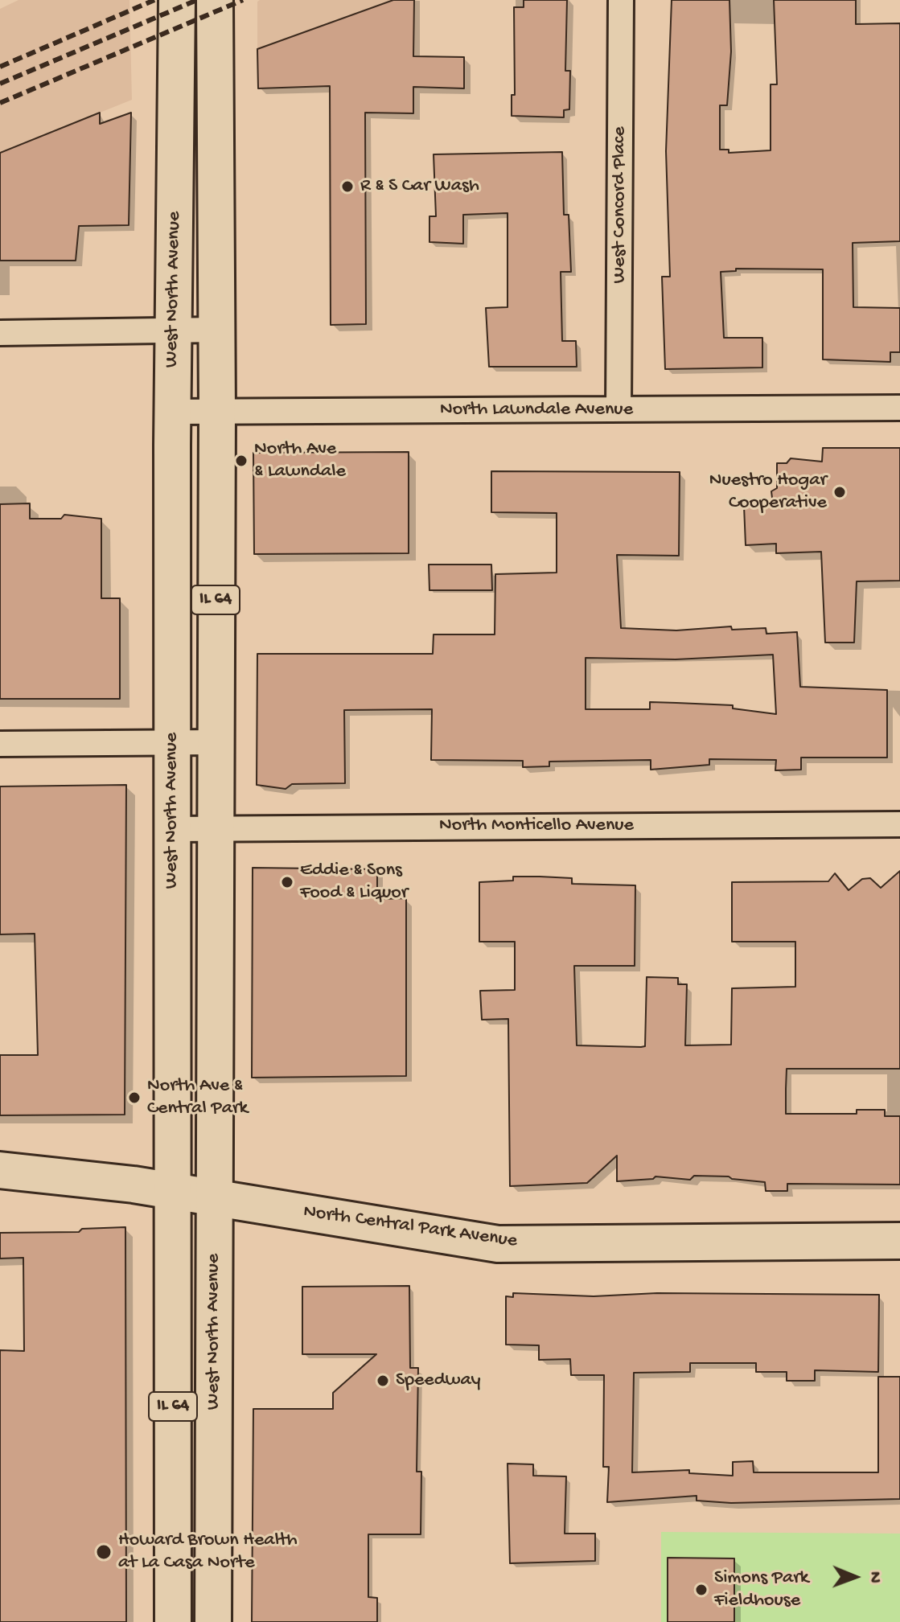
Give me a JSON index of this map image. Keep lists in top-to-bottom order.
{
  "streets": {
    "main road": ["West North Avenue", "IL 64", "North Central Park Avenue"],
    "street": ["West Concord Place", "North Lawndale Avenue", "North Monticello Avenue"]
  },
  "crossings": [
    ["West Concord Place", "North Lawndale Avenue"],
    ["West North Avenue", "North Lawndale Avenue"],
    ["West North Avenue", "North Monticello Avenue"],
    ["West North Avenue", "North Central Park Avenue"]
  ],
  "places": [
    "R & S Car Wash",
    "North Ave & Lawndale",
    "Nuestro Hogar Cooperative",
    "Eddie & Sons Food & Liquor",
    "North Ave & Central Park",
    "Speedway",
    "Howard Brown Health at La Casa Norte",
    "Simons Park Fieldhouse"
  ],
  "north": "right"
}
